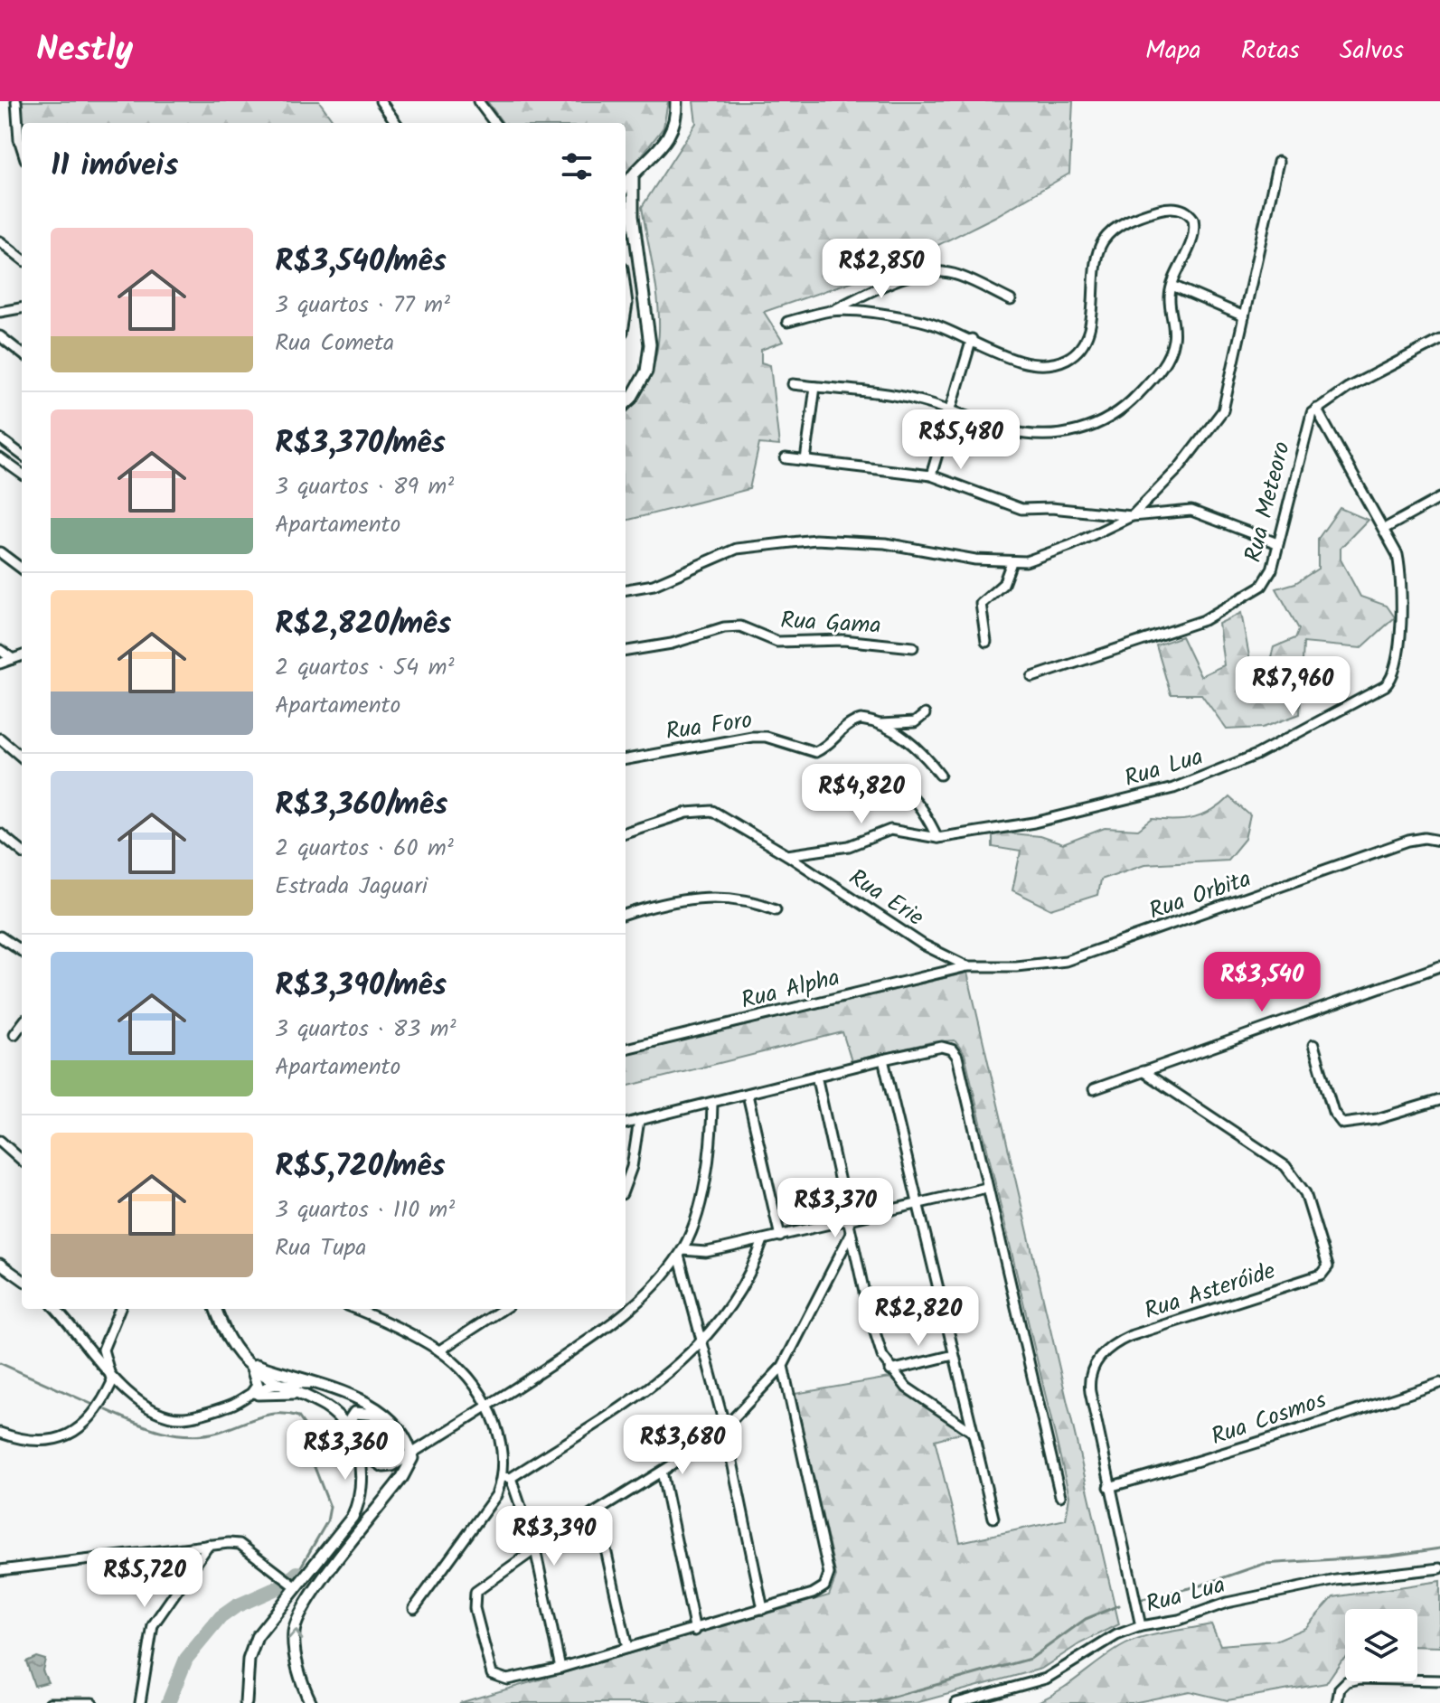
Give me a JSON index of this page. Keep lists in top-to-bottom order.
{
  "streets": {
    "street": [
      "Rua Meteoro",
      "Rua Gama",
      "Rua Foro",
      "Rua Lua",
      "Rua Orbita",
      "Rua Erie",
      "Rua Alpha",
      "Rua Asteróide",
      "Rua Cosmos"
    ]
  },
  "crossings": [
    ["Rua Meteoro", "Rua Lua"],
    ["Rua Lua", "Rua Asteróide"],
    ["Rua Orbita", "Rua Erie"],
    ["Rua Orbita", "Rua Alpha"],
    ["Rua Erie", "Rua Alpha"],
    ["Rua Asteróide", "Rua Cosmos"]
  ],
  "page": {
    "header": "Nestly",
    "nav": ["Mapa", "Rotas", "Salvos"],
    "heading": "11 imóveis",
    "list": [
      {
        "name": "R$3,540/mês",
        "note": "3 quartos · 77 m² · Rua Cometa"
      },
      {
        "name": "R$3,370/mês",
        "note": "3 quartos · 89 m² · Apartamento"
      },
      {
        "name": "R$2,820/mês",
        "note": "2 quartos · 54 m² · Apartamento"
      },
      {
        "name": "R$3,360/mês",
        "note": "2 quartos · 60 m² · Estrada Jaguari"
      },
      {
        "name": "R$3,390/mês",
        "note": "3 quartos · 83 m² · Apartamento"
      },
      {
        "name": "R$5,720/mês",
        "note": "3 quartos · 110 m² · Rua Tupa"
      }
    ],
    "price": [
      "R$2,850",
      "R$5,480",
      "R$7,960",
      "R$4,820",
      "R$3,540",
      "R$3,370",
      "R$2,820",
      "R$3,680",
      "R$3,360",
      "R$3,390",
      "R$5,720"
    ]
  }
}
